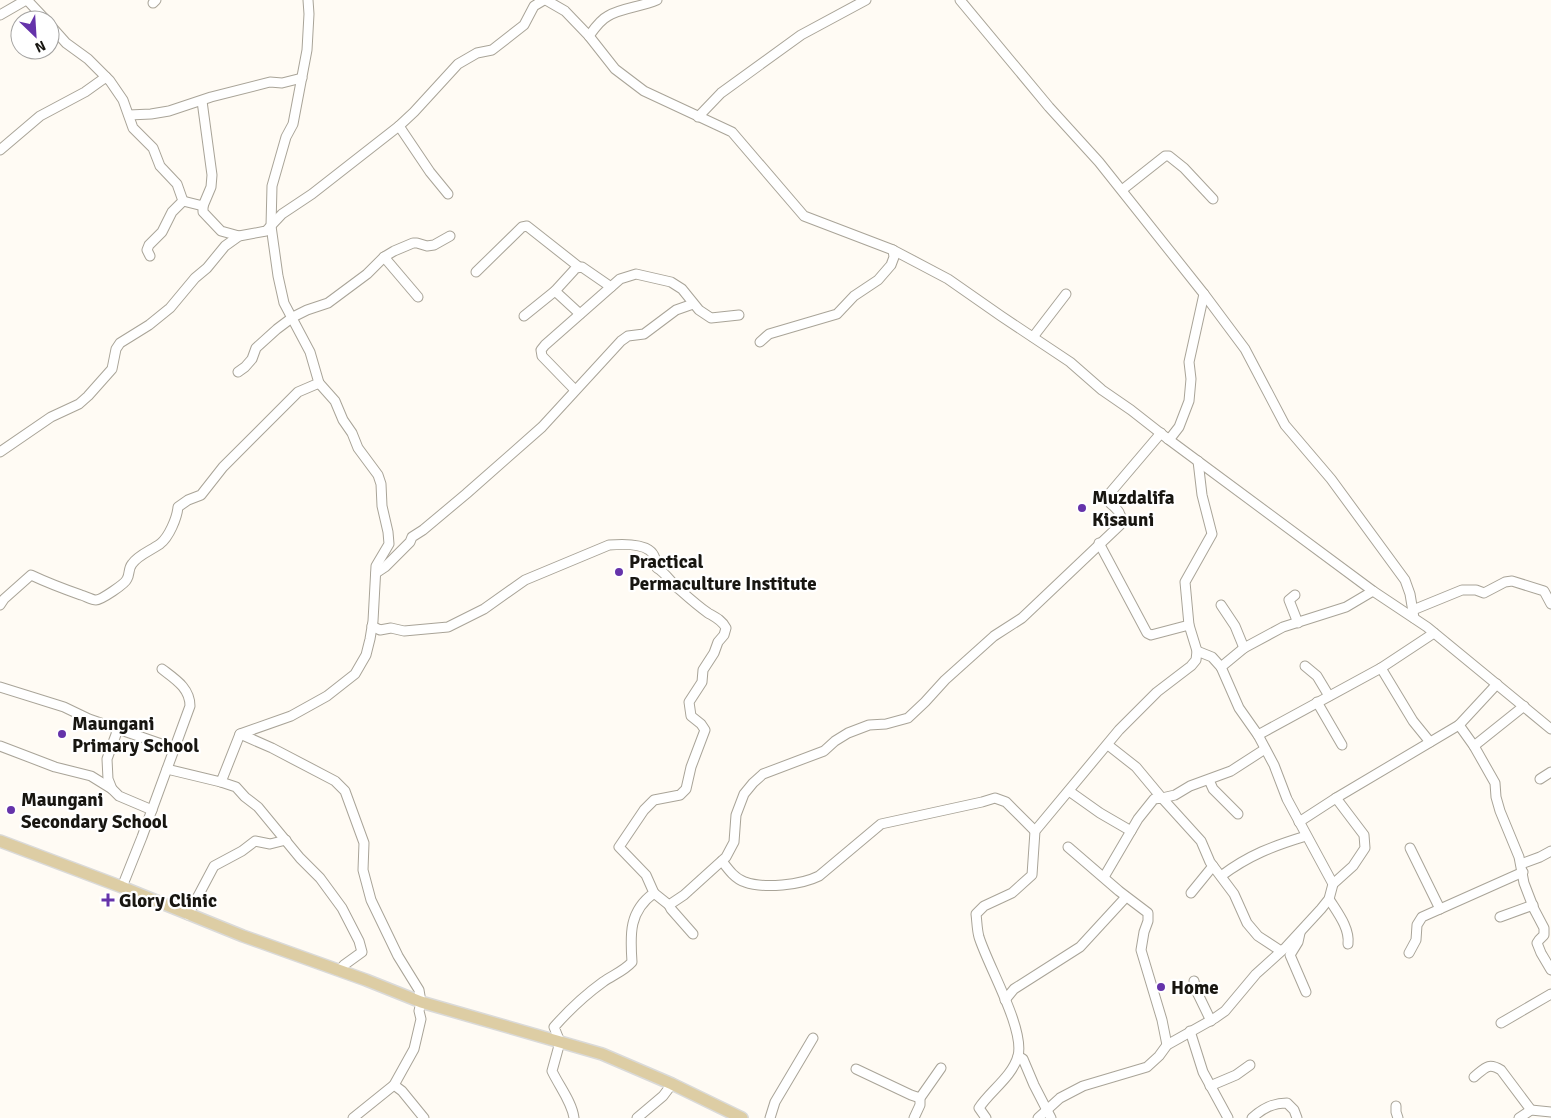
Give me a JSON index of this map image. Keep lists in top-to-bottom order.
{
  "places": {
    "other": [
      "Muzdalifa Kisauni",
      "Practical Permaculture Institute",
      "Maungani Primary School",
      "Maungani Secondary School",
      "Home"
    ],
    "health": ["Glory Clinic"]
  },
  "north": "bottom right"
}
